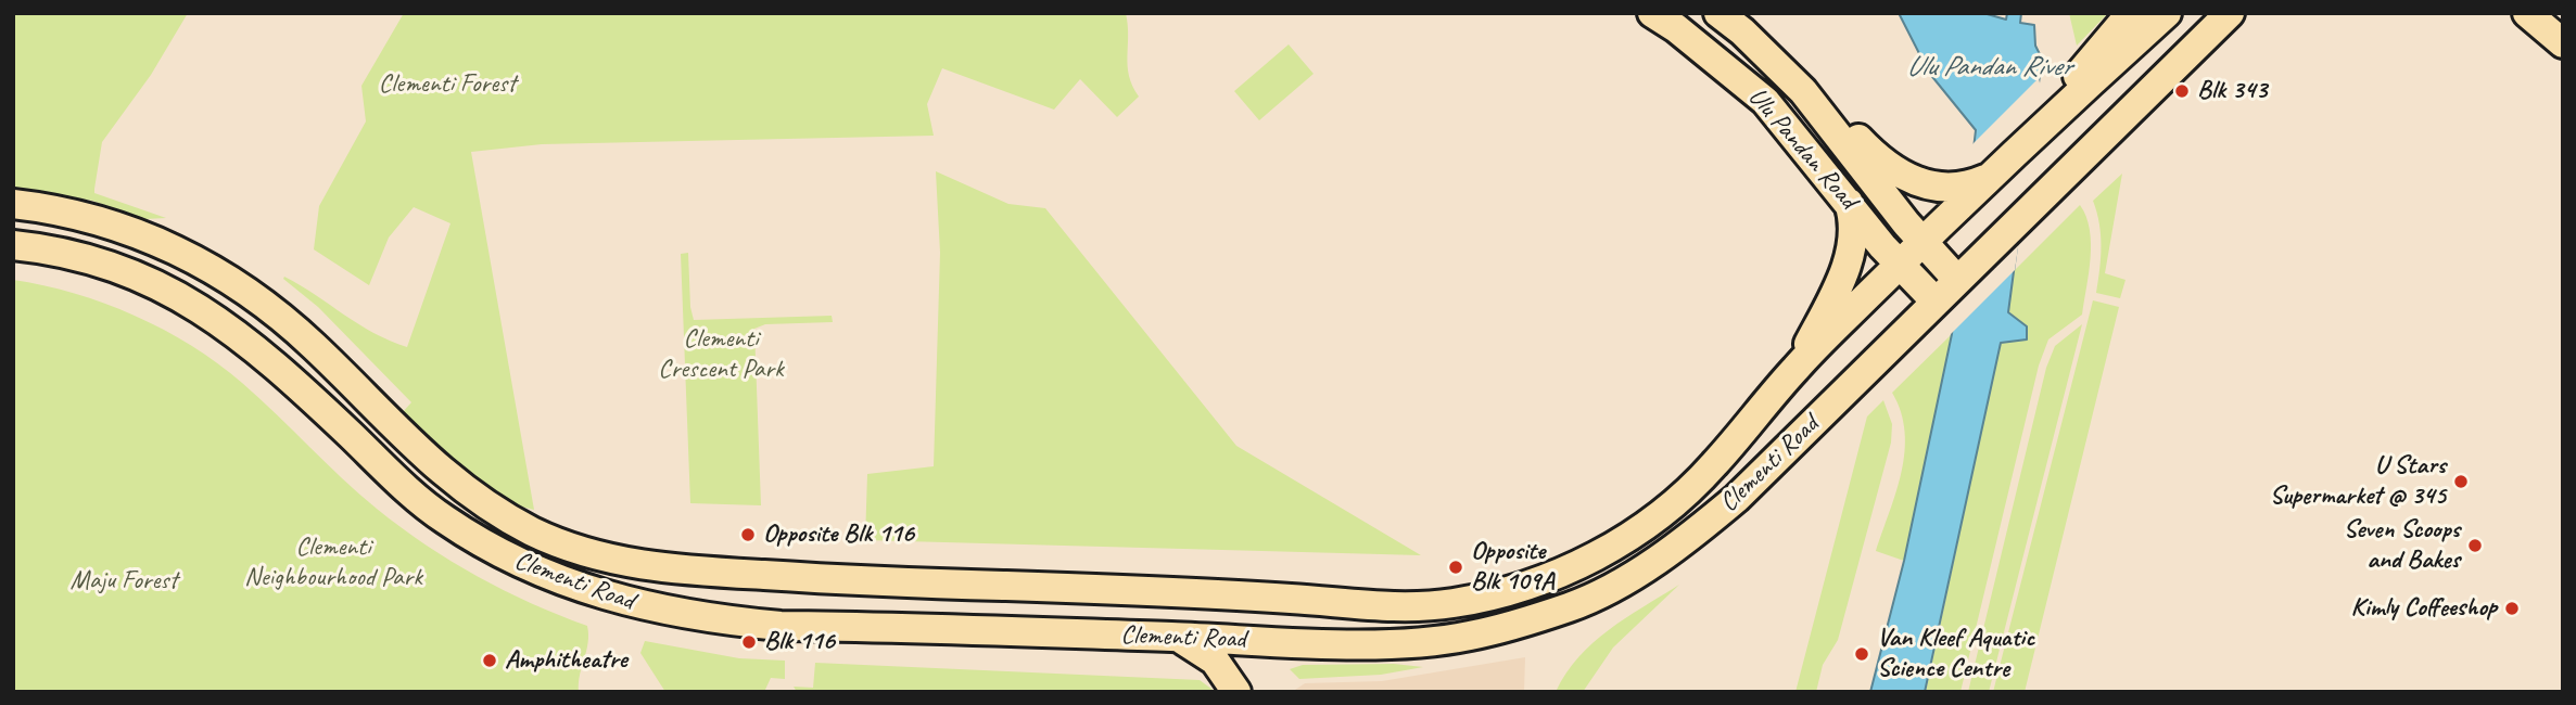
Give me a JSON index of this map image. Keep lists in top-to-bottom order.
{
  "streets": {
    "main road": ["Ulu Pandan Road", "Clementi Road"]
  },
  "crossings": [
    ["Ulu Pandan Road", "Clementi Road"]
  ],
  "water": ["Ulu Pandan River"],
  "parks": [
    "Clementi Forest",
    "Clementi Crescent Park",
    "Clementi Neighbourhood Park",
    "Maju Forest"
  ],
  "places": [
    "Blk 343",
    "U Stars Supermarket @ 345",
    "Opposite Blk 116",
    "Seven Scoops and Bakes",
    "Opposite Blk 109A",
    "Kimly Coffeeshop",
    "Blk 116",
    "Van Kleef Aquatic Science Centre",
    "Amphitheatre"
  ]
}
